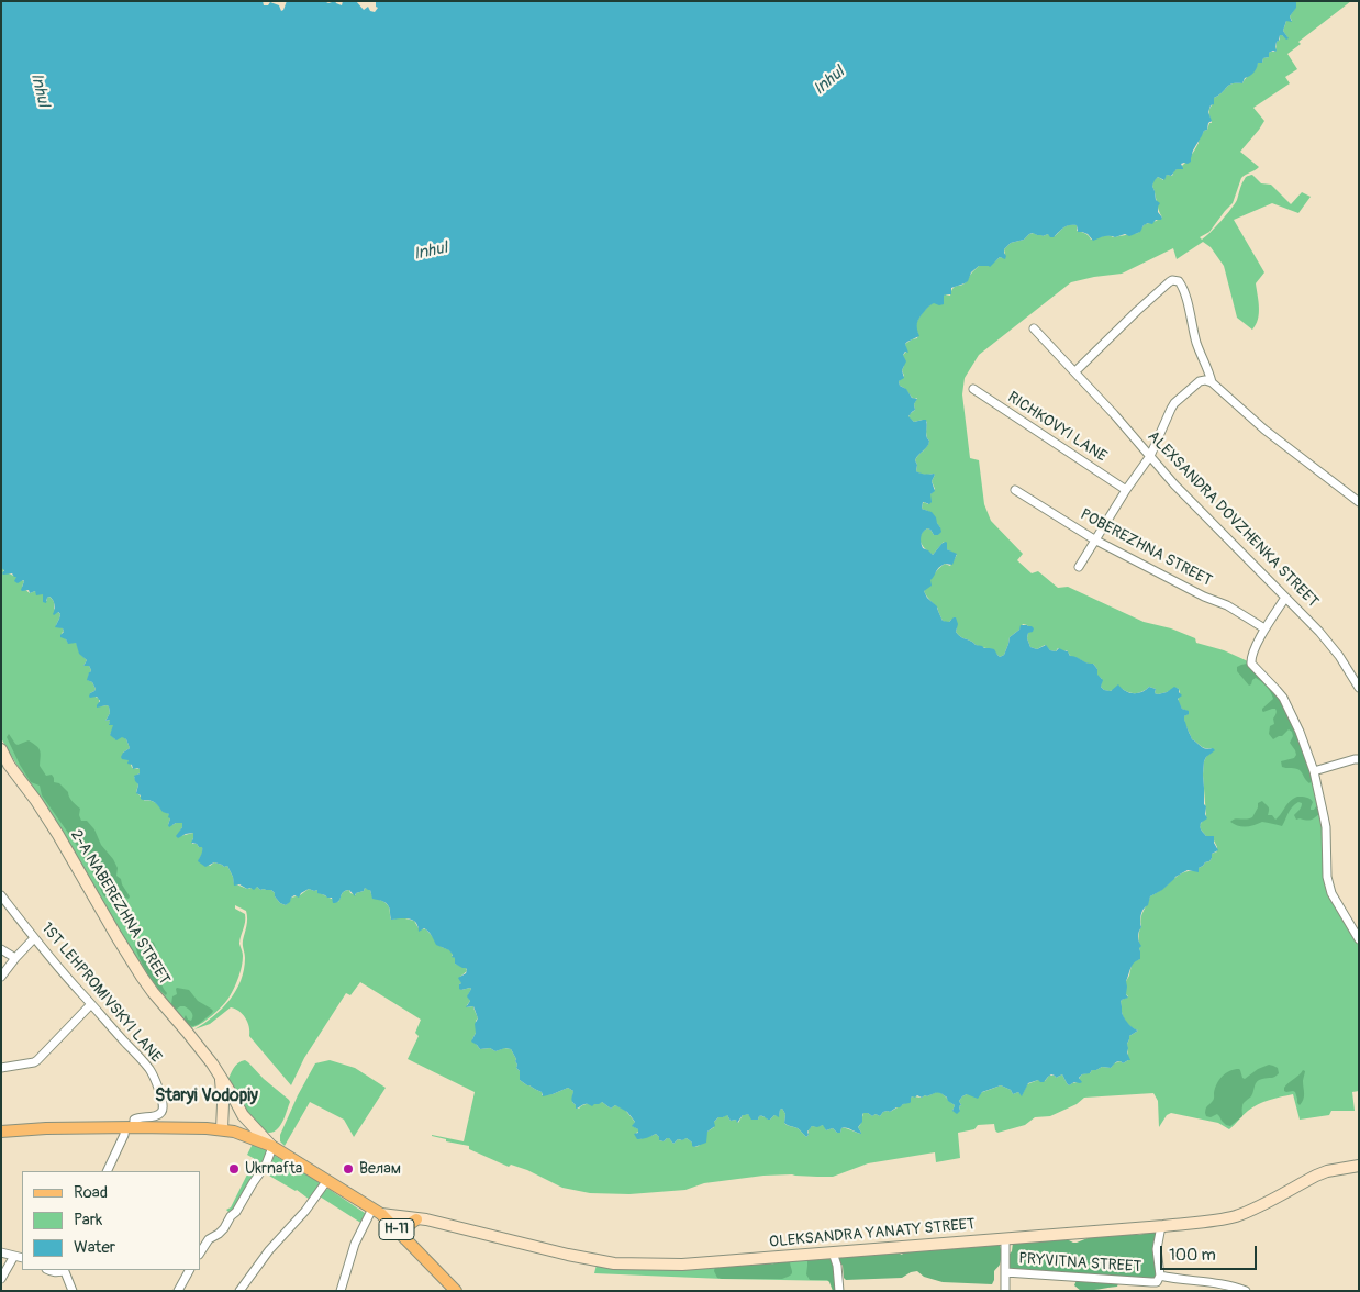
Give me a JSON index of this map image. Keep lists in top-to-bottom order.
{
  "streets": {
    "main road": ["Н-11"],
    "street": [
      "RICHKOVYI LANE",
      "ALEXSANDRA DOVZHENKA STREET",
      "POBEREZHNA STREET",
      "2-A NABEREZHNA STREET",
      "1ST LEHPROMIVSKYI LANE",
      "OLEKSANDRA YANATY STREET",
      "PRYVITNA STREET"
    ]
  },
  "crossings": [
    ["2-A NABEREZHNA STREET", "Н-11"],
    ["1ST LEHPROMIVSKYI LANE", "Н-11"],
    ["Н-11", "OLEKSANDRA YANATY STREET"]
  ],
  "districts": ["Staryi Vodopiy"],
  "water": ["Inhul"],
  "places": ["Ukrnafta", "Велам"],
  "legend": ["Road", "Park", "Water"],
  "scale_bar": "100 m"
}
